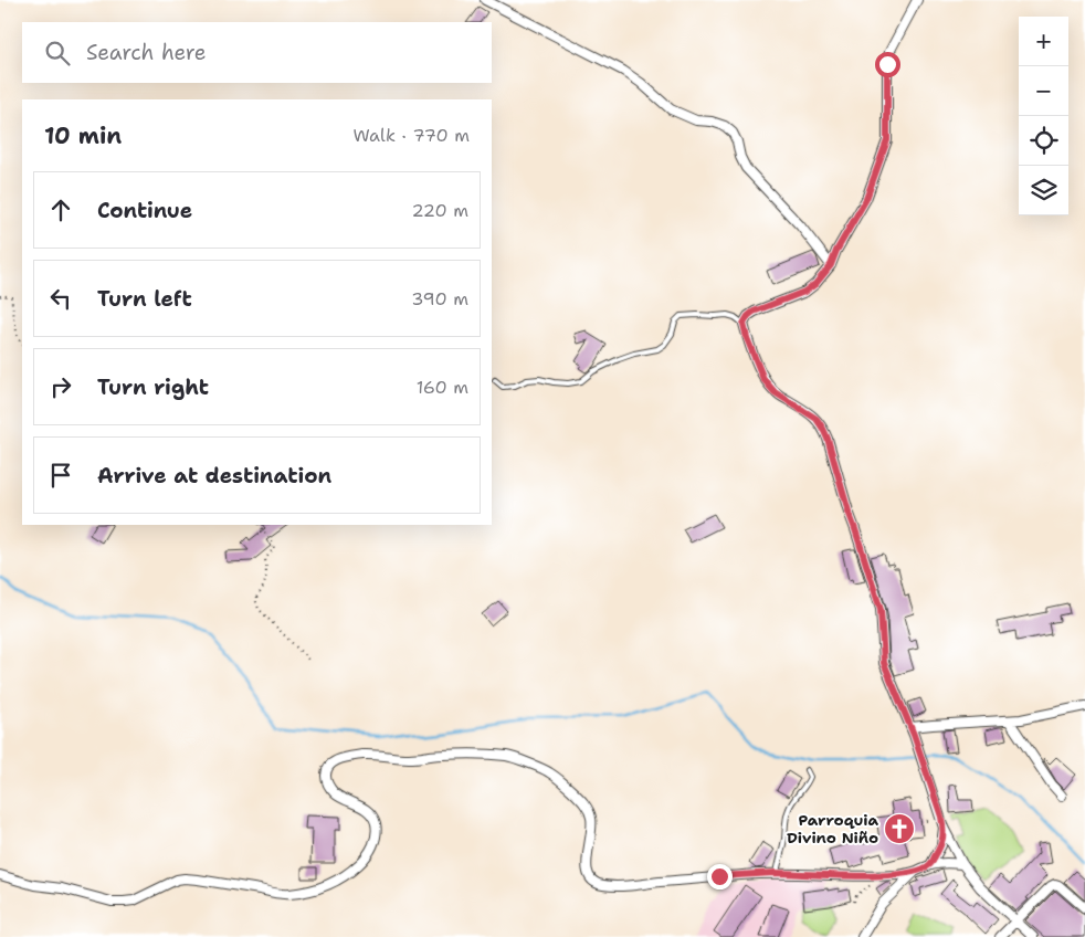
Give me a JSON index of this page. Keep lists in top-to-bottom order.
{
  "places": {
    "church": ["Parroquia Divino Niño"]
  },
  "page": {
    "map_buttons": ["+", "−"],
    "search": "Search here",
    "heading": ["10 min", "Walk · 770 m"],
    "list": [
      ["Continue", "220 m"],
      ["Turn left", "390 m"],
      ["Turn right", "160 m"],
      "Arrive at destination"
    ]
  }
}
